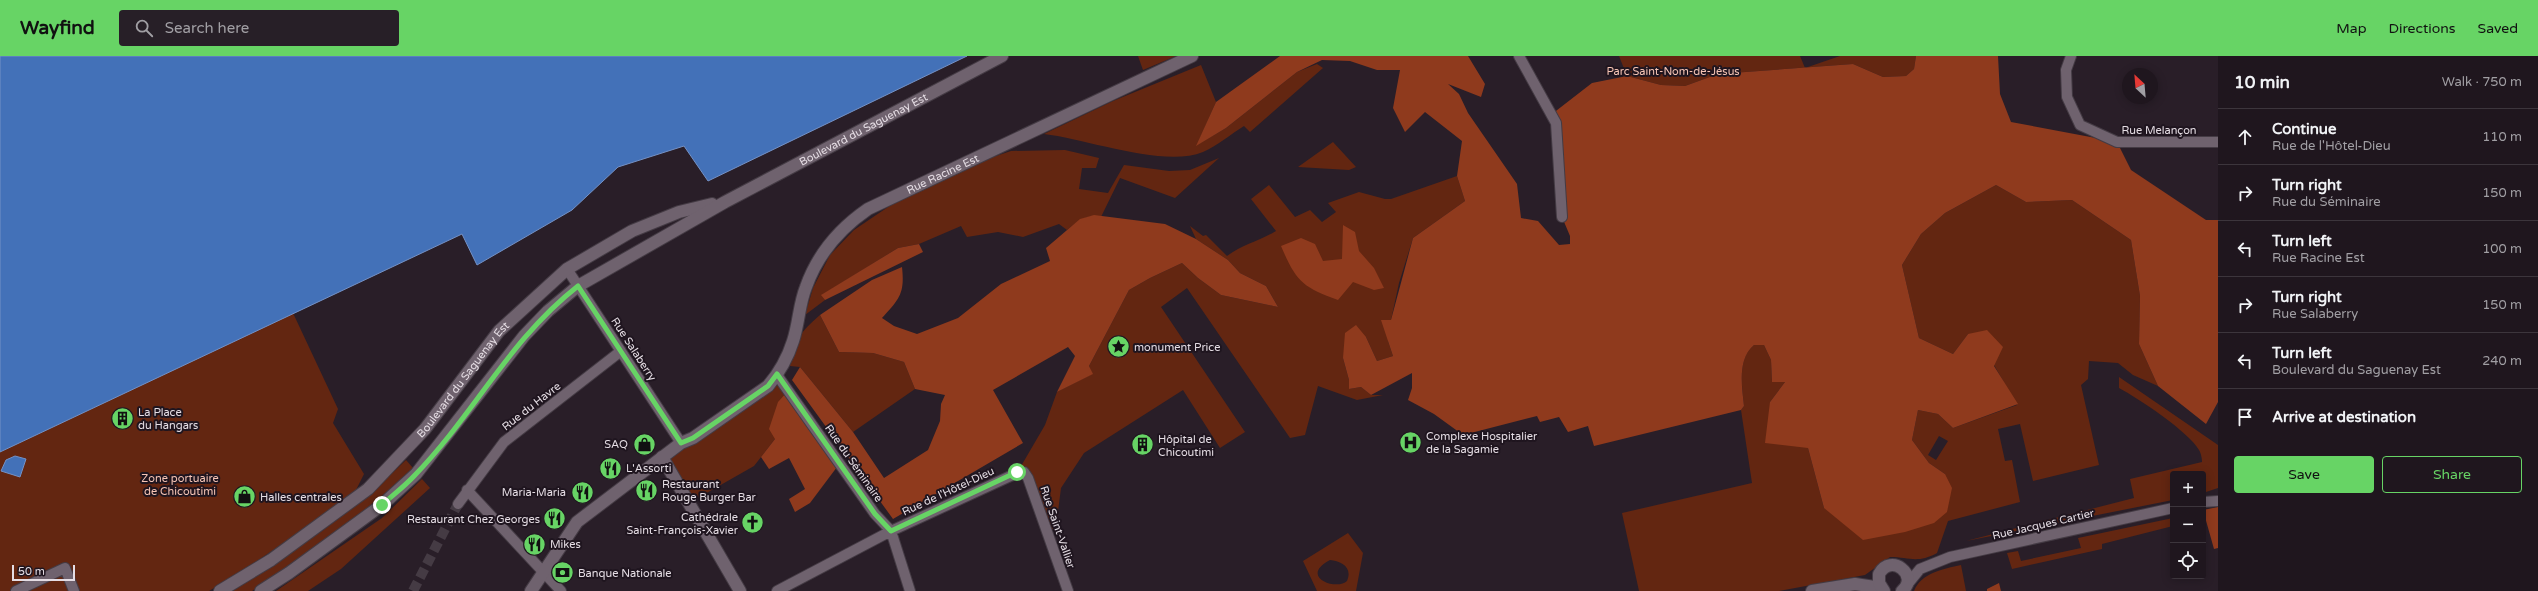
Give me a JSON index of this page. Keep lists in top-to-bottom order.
{
  "streets": {
    "main road": ["Boulevard du Saguenay Est", "Rue Racine Est"],
    "street": [
      "Rue Melançon",
      "Rue Salaberry",
      "Rue du Havre",
      "Rue du Séminaire",
      "Rue de l'Hôtel-Dieu",
      "Rue Jacques Cartier",
      "Rue Saint-Vallier"
    ]
  },
  "crossings": [
    ["Boulevard du Saguenay Est", "Rue Salaberry"],
    ["Rue Racine Est", "Rue Salaberry"],
    ["Rue Racine Est", "Rue du Séminaire"],
    ["Rue Salaberry", "Rue du Havre"],
    ["Rue du Séminaire", "Rue de l'Hôtel-Dieu"],
    ["Rue de l'Hôtel-Dieu", "Rue Saint-Vallier"]
  ],
  "parks": ["Parc Saint-Nom-de-Jésus", "Zone portuaire de Chicoutimi"],
  "places": {
    "place": ["monument Price"],
    "building": ["La Place du Hangars", "Hôpital de Chicoutimi"],
    "hospital": ["Complexe Hospitalier de la Sagamie"],
    "shop": ["SAQ", "Halles centrales"],
    "restaurant": [
      "L'Assorti",
      "Restaurant Rouge Burger Bar",
      "Maria-Maria",
      "Restaurant Chez Georges",
      "Mikes"
    ],
    "church": ["Cathédrale Saint-François-Xavier"],
    "bank": ["Banque Nationale"]
  },
  "scale_bar": "50 m",
  "north": "top left",
  "page": {
    "header": "Wayfind",
    "search": "Search here",
    "nav": ["Map", "Directions", "Saved"],
    "heading": ["10 min", "Walk · 750 m"],
    "list": [
      ["Continue", "Rue de l'Hôtel-Dieu", "110 m"],
      ["Turn right", "Rue du Séminaire", "150 m"],
      ["Turn left", "Rue Racine Est", "100 m"],
      ["Turn right", "Rue Salaberry", "150 m"],
      ["Turn left", "Boulevard du Saguenay Est", "240 m"],
      "Arrive at destination"
    ],
    "buttons": ["Save", "Share"],
    "map_buttons": ["+", "−"],
    "scale": "50 m"
  }
}
